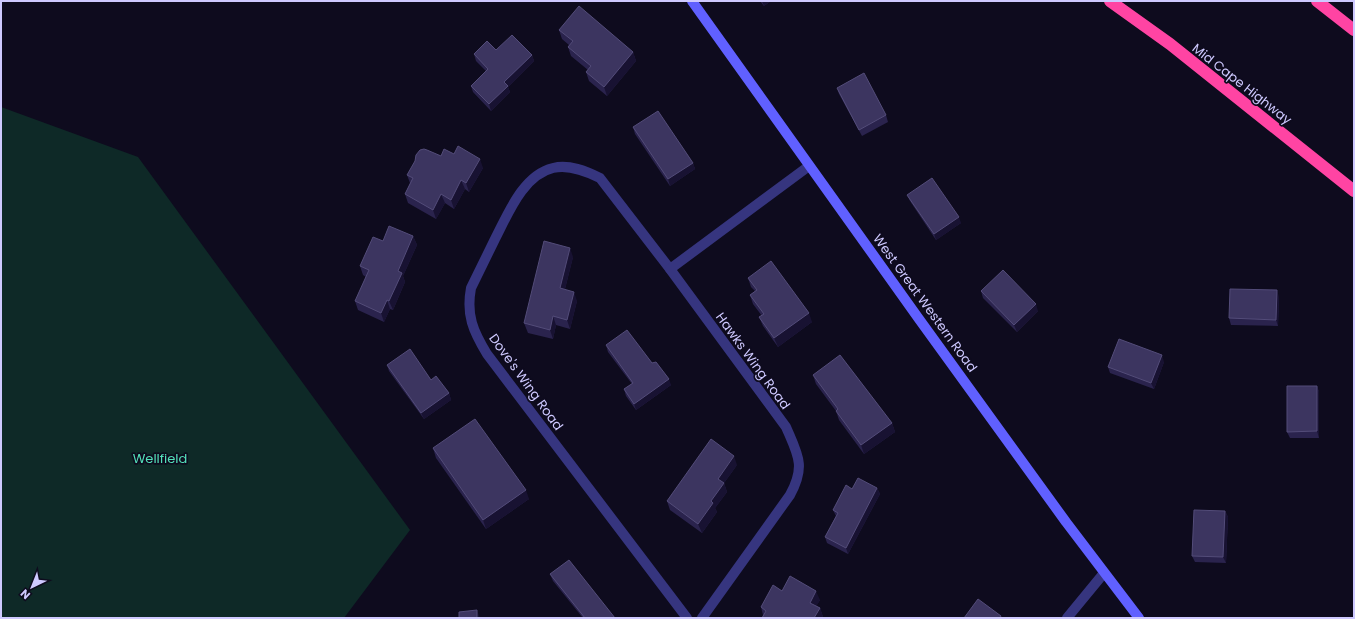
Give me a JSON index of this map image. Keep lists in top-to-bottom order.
{
  "streets": {
    "highway": ["Mid Cape Highway"],
    "street": ["West Great Western Road", "Hawks Wing Road", "Dove's Wing Road"]
  },
  "crossings": [
    ["Hawks Wing Road", "Dove's Wing Road"]
  ],
  "parks": ["Wellfield"],
  "north": "bottom left"
}
